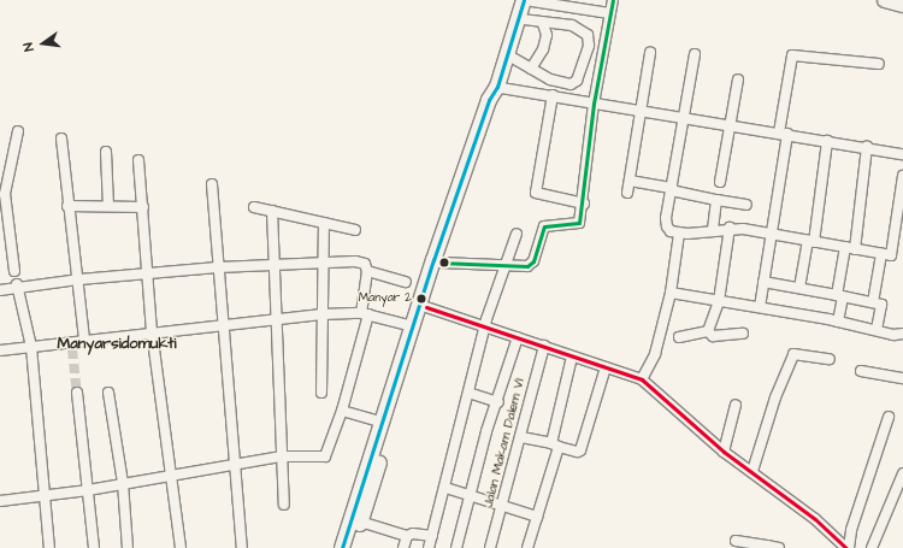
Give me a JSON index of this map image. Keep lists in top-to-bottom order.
{
  "streets": {
    "street": ["Jalan Makam Dalem VI"]
  },
  "districts": ["Manyarsidomukti"],
  "places": ["Manyar 2"],
  "north": "left"
}
